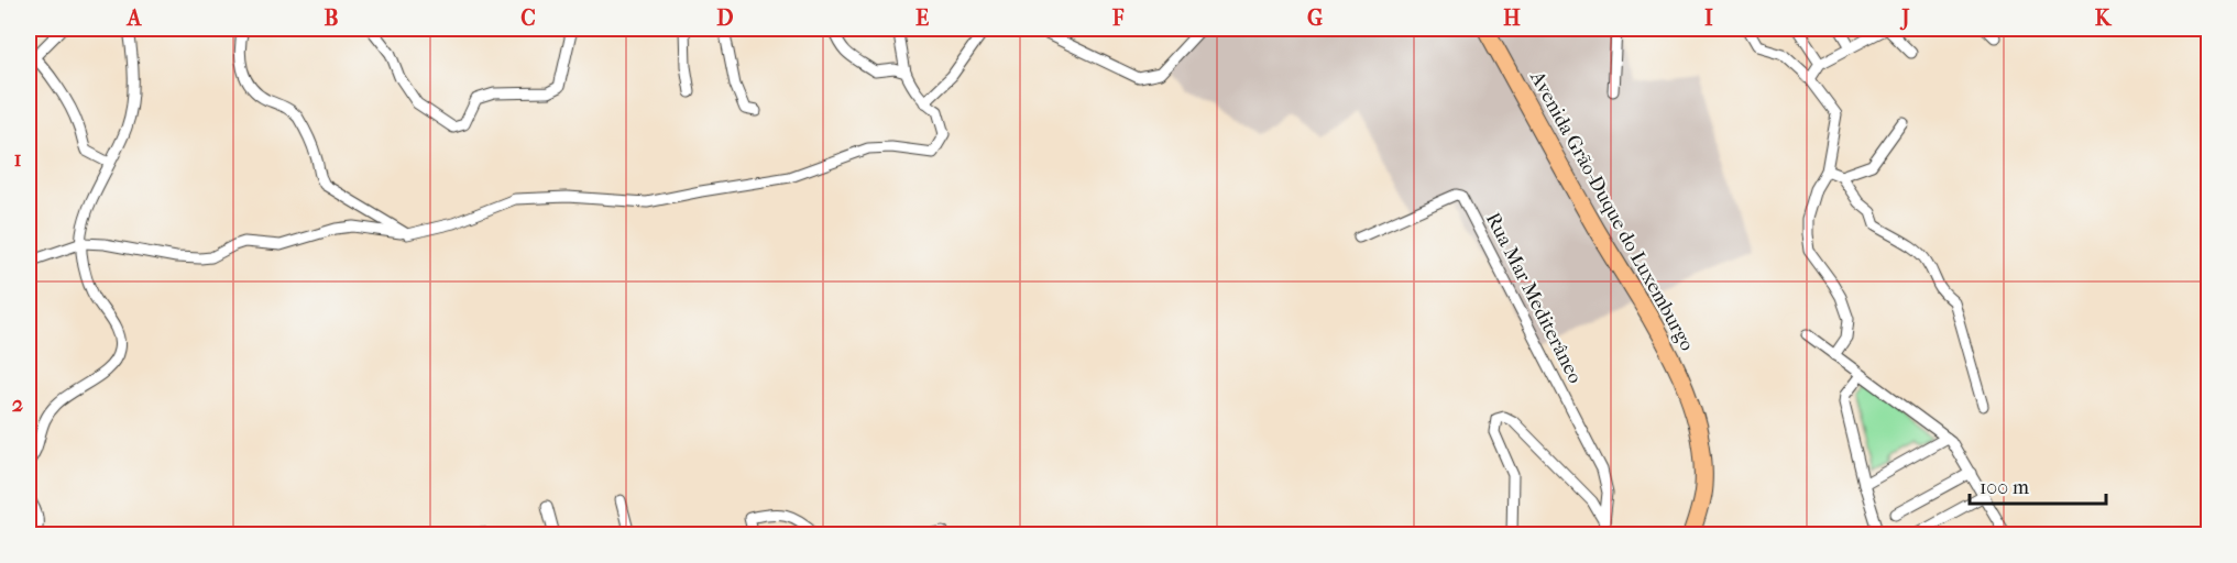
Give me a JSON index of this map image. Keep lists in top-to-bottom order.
{
  "streets": {
    "main road": ["Avenida Grão-Duque do Luxemburgo"],
    "street": ["Rua Mar Mediterâneo"]
  },
  "scale_bar": "100 m",
  "grid": {
    "columns": [
      "A",
      "B",
      "C",
      "D",
      "E",
      "F",
      "G",
      "H",
      "I",
      "J",
      "K"
    ],
    "rows": ["1", "2"]
  }
}
